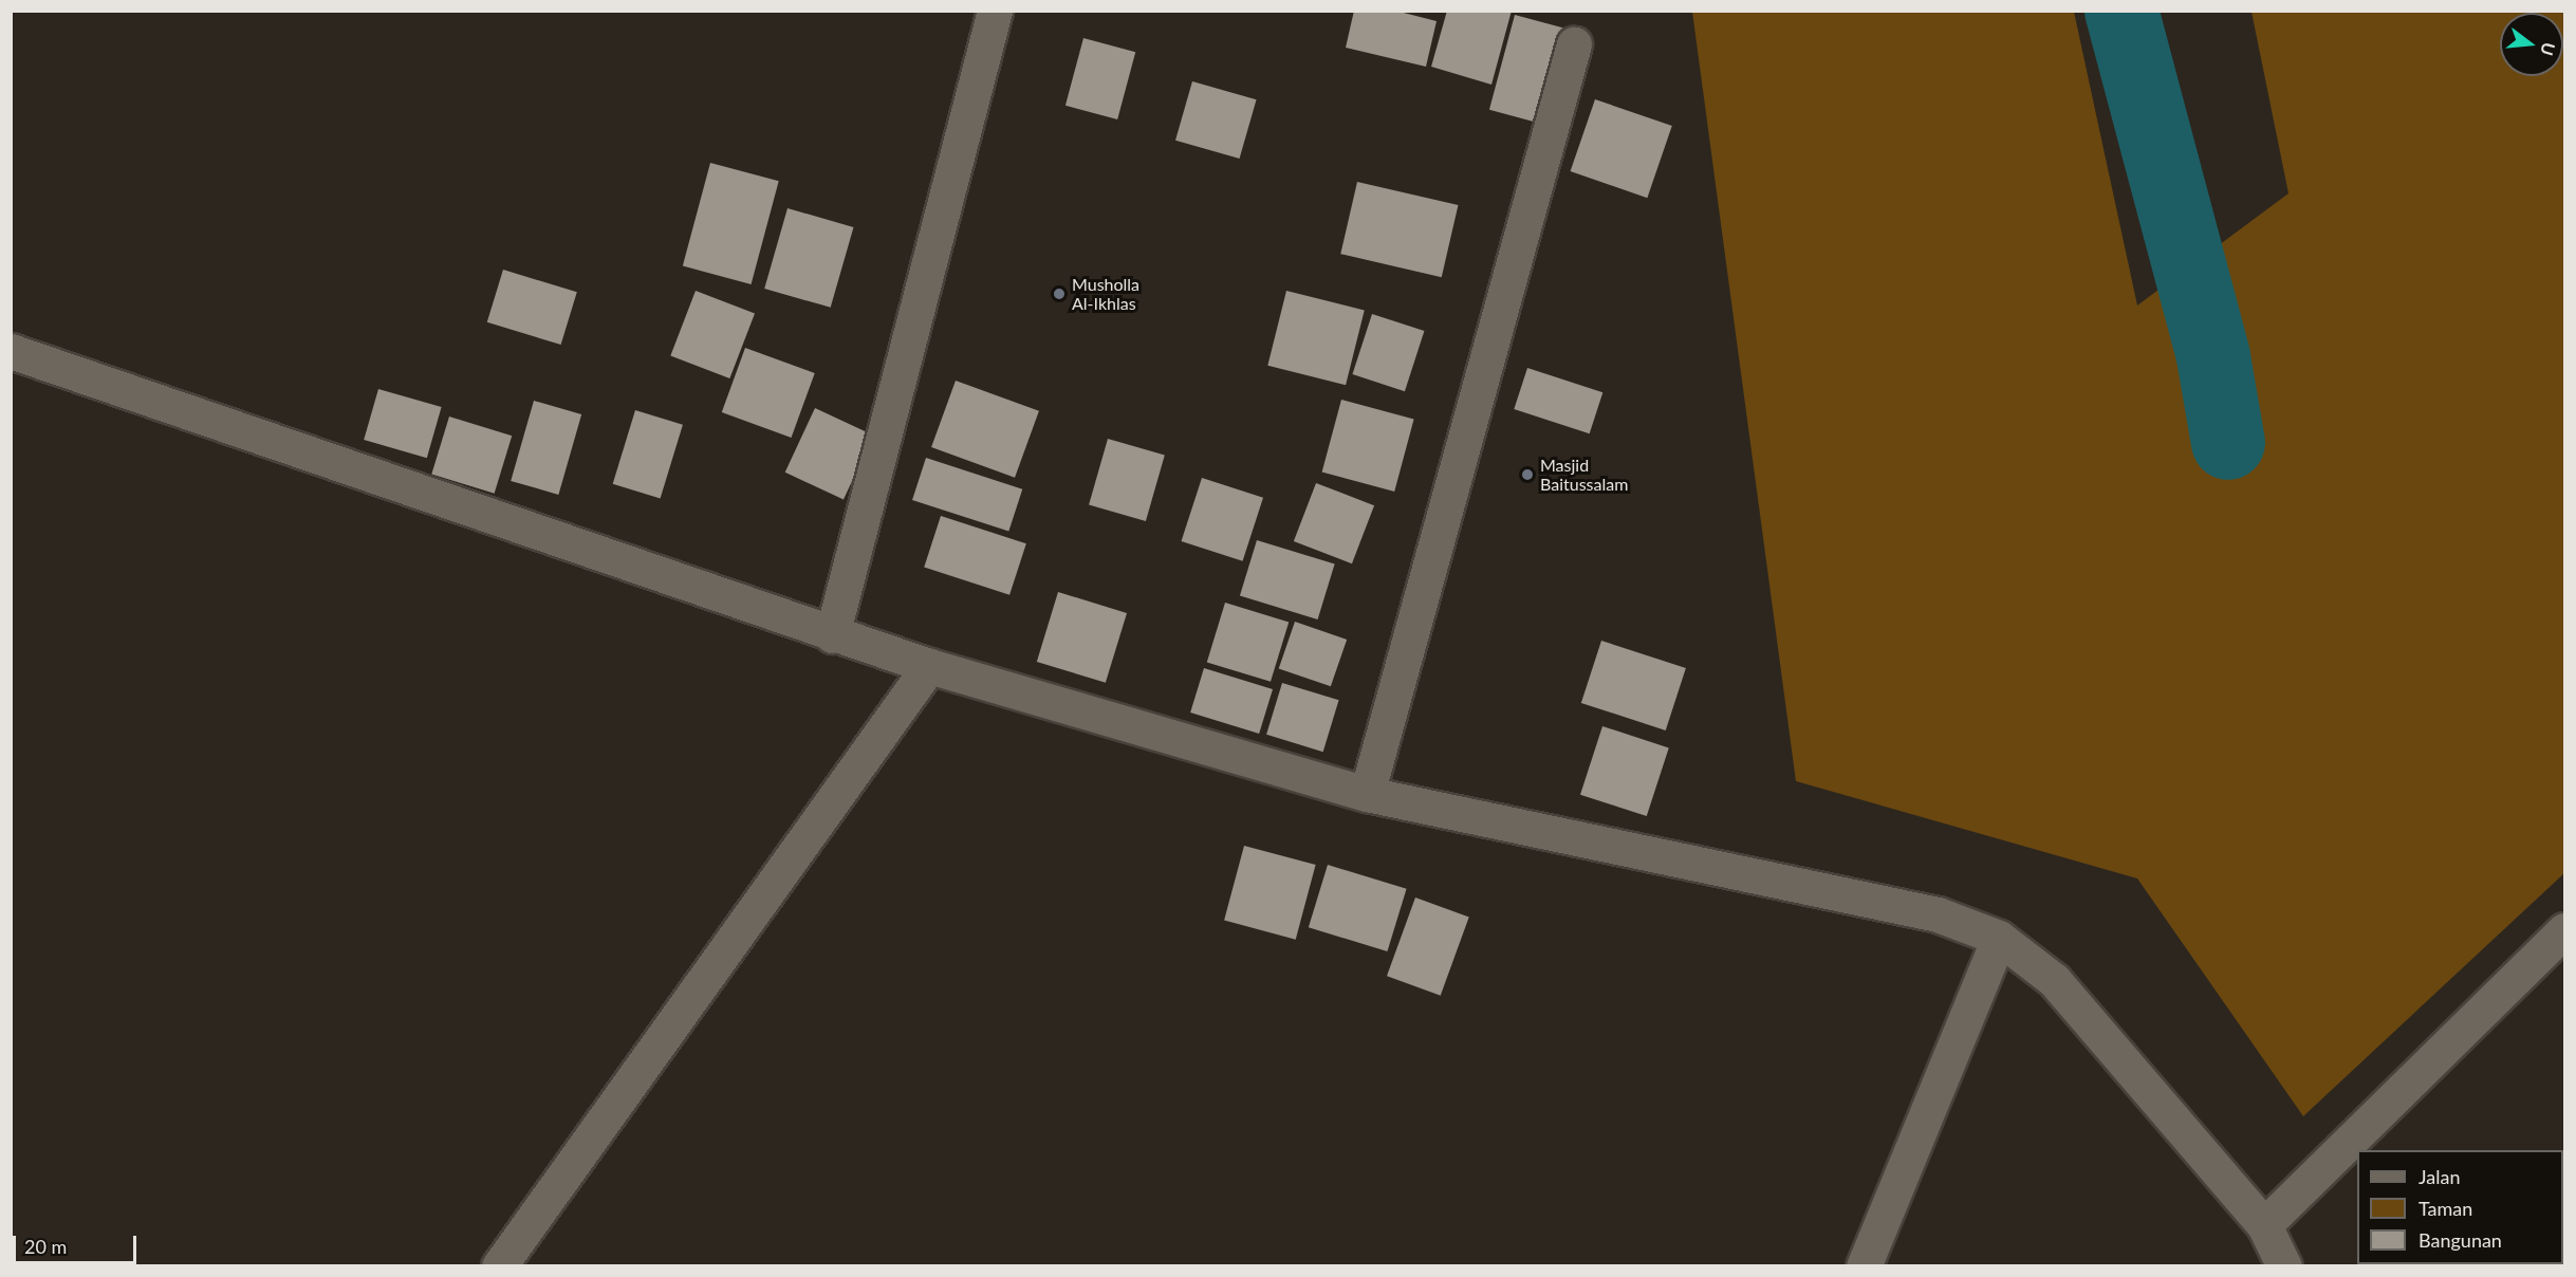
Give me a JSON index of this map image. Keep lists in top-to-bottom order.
{
  "places": ["Musholla Al-Ikhlas", "Masjid Baitussalam"],
  "legend": ["Jalan", "Taman", "Bangunan"],
  "scale_bar": "20 m",
  "north": "right"
}
